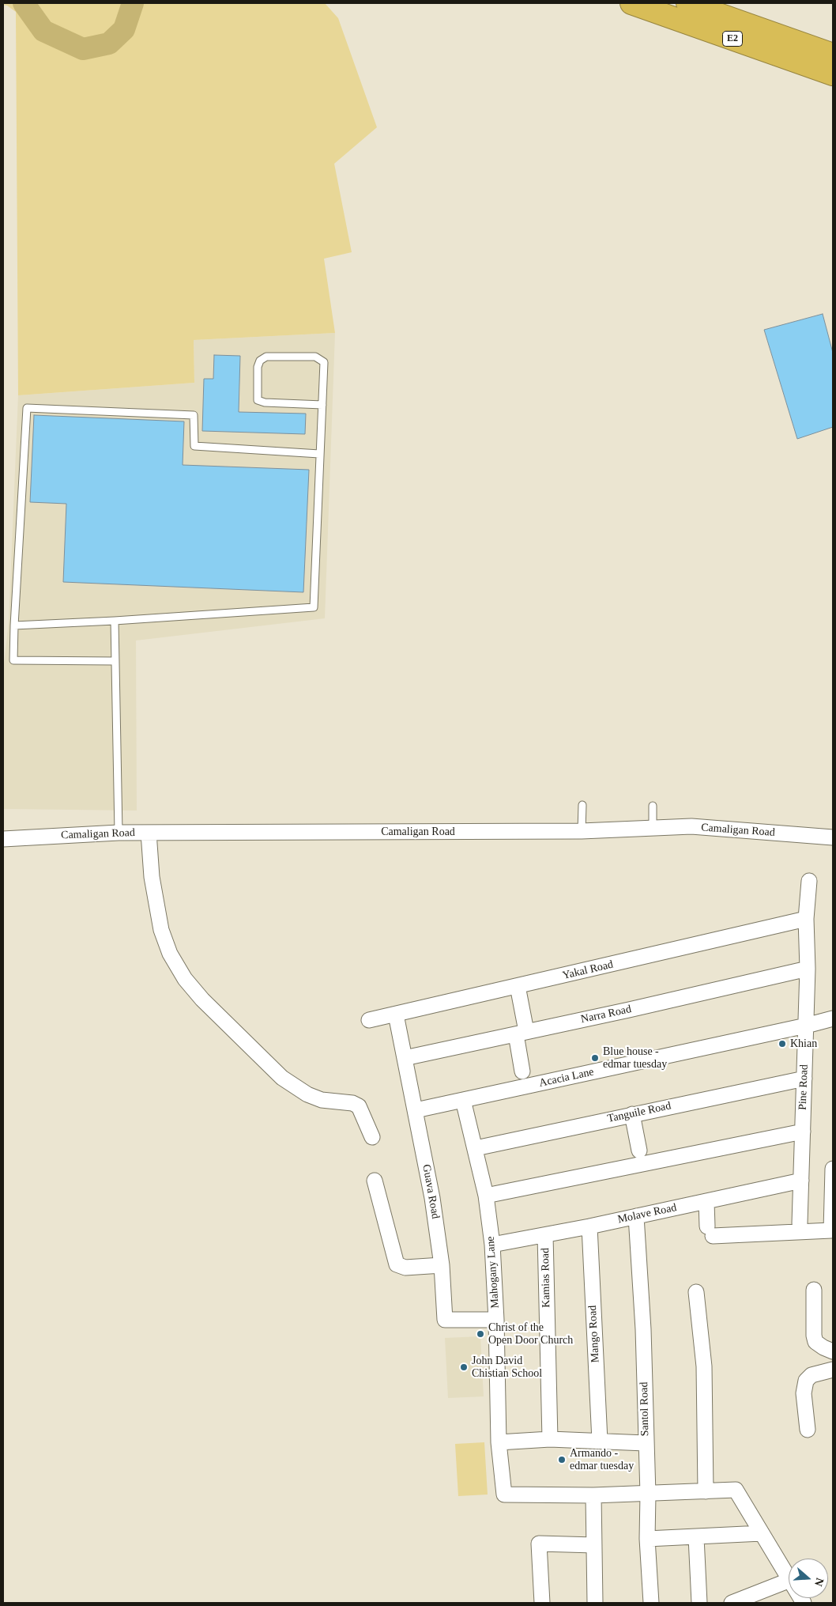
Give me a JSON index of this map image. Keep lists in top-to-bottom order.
{
  "streets": {
    "highway": ["E2"],
    "street": [
      "Camaligan Road",
      "Yakal Road",
      "Narra Road",
      "Acacia Lane",
      "Pine Road",
      "Tanguile Road",
      "Guava Road",
      "Molave Road",
      "Mahogany Lane",
      "Kamias Road",
      "Mango Road",
      "Santol Road"
    ]
  },
  "crossings": [
    ["Yakal Road", "Pine Road"],
    ["Yakal Road", "Guava Road"],
    ["Narra Road", "Pine Road"],
    ["Narra Road", "Guava Road"],
    ["Acacia Lane", "Pine Road"],
    ["Acacia Lane", "Guava Road"],
    ["Acacia Lane", "Mahogany Lane"],
    ["Pine Road", "Tanguile Road"],
    ["Pine Road", "Molave Road"],
    ["Tanguile Road", "Mahogany Lane"],
    ["Guava Road", "Mahogany Lane"],
    ["Molave Road", "Mahogany Lane"],
    ["Molave Road", "Kamias Road"],
    ["Molave Road", "Mango Road"],
    ["Molave Road", "Santol Road"]
  ],
  "places": [
    "Khian",
    "Blue house - edmar tuesday",
    "Christ of the Open Door Church",
    "John David Chistian School",
    "Armando - edmar tuesday"
  ],
  "north": "right"
}
